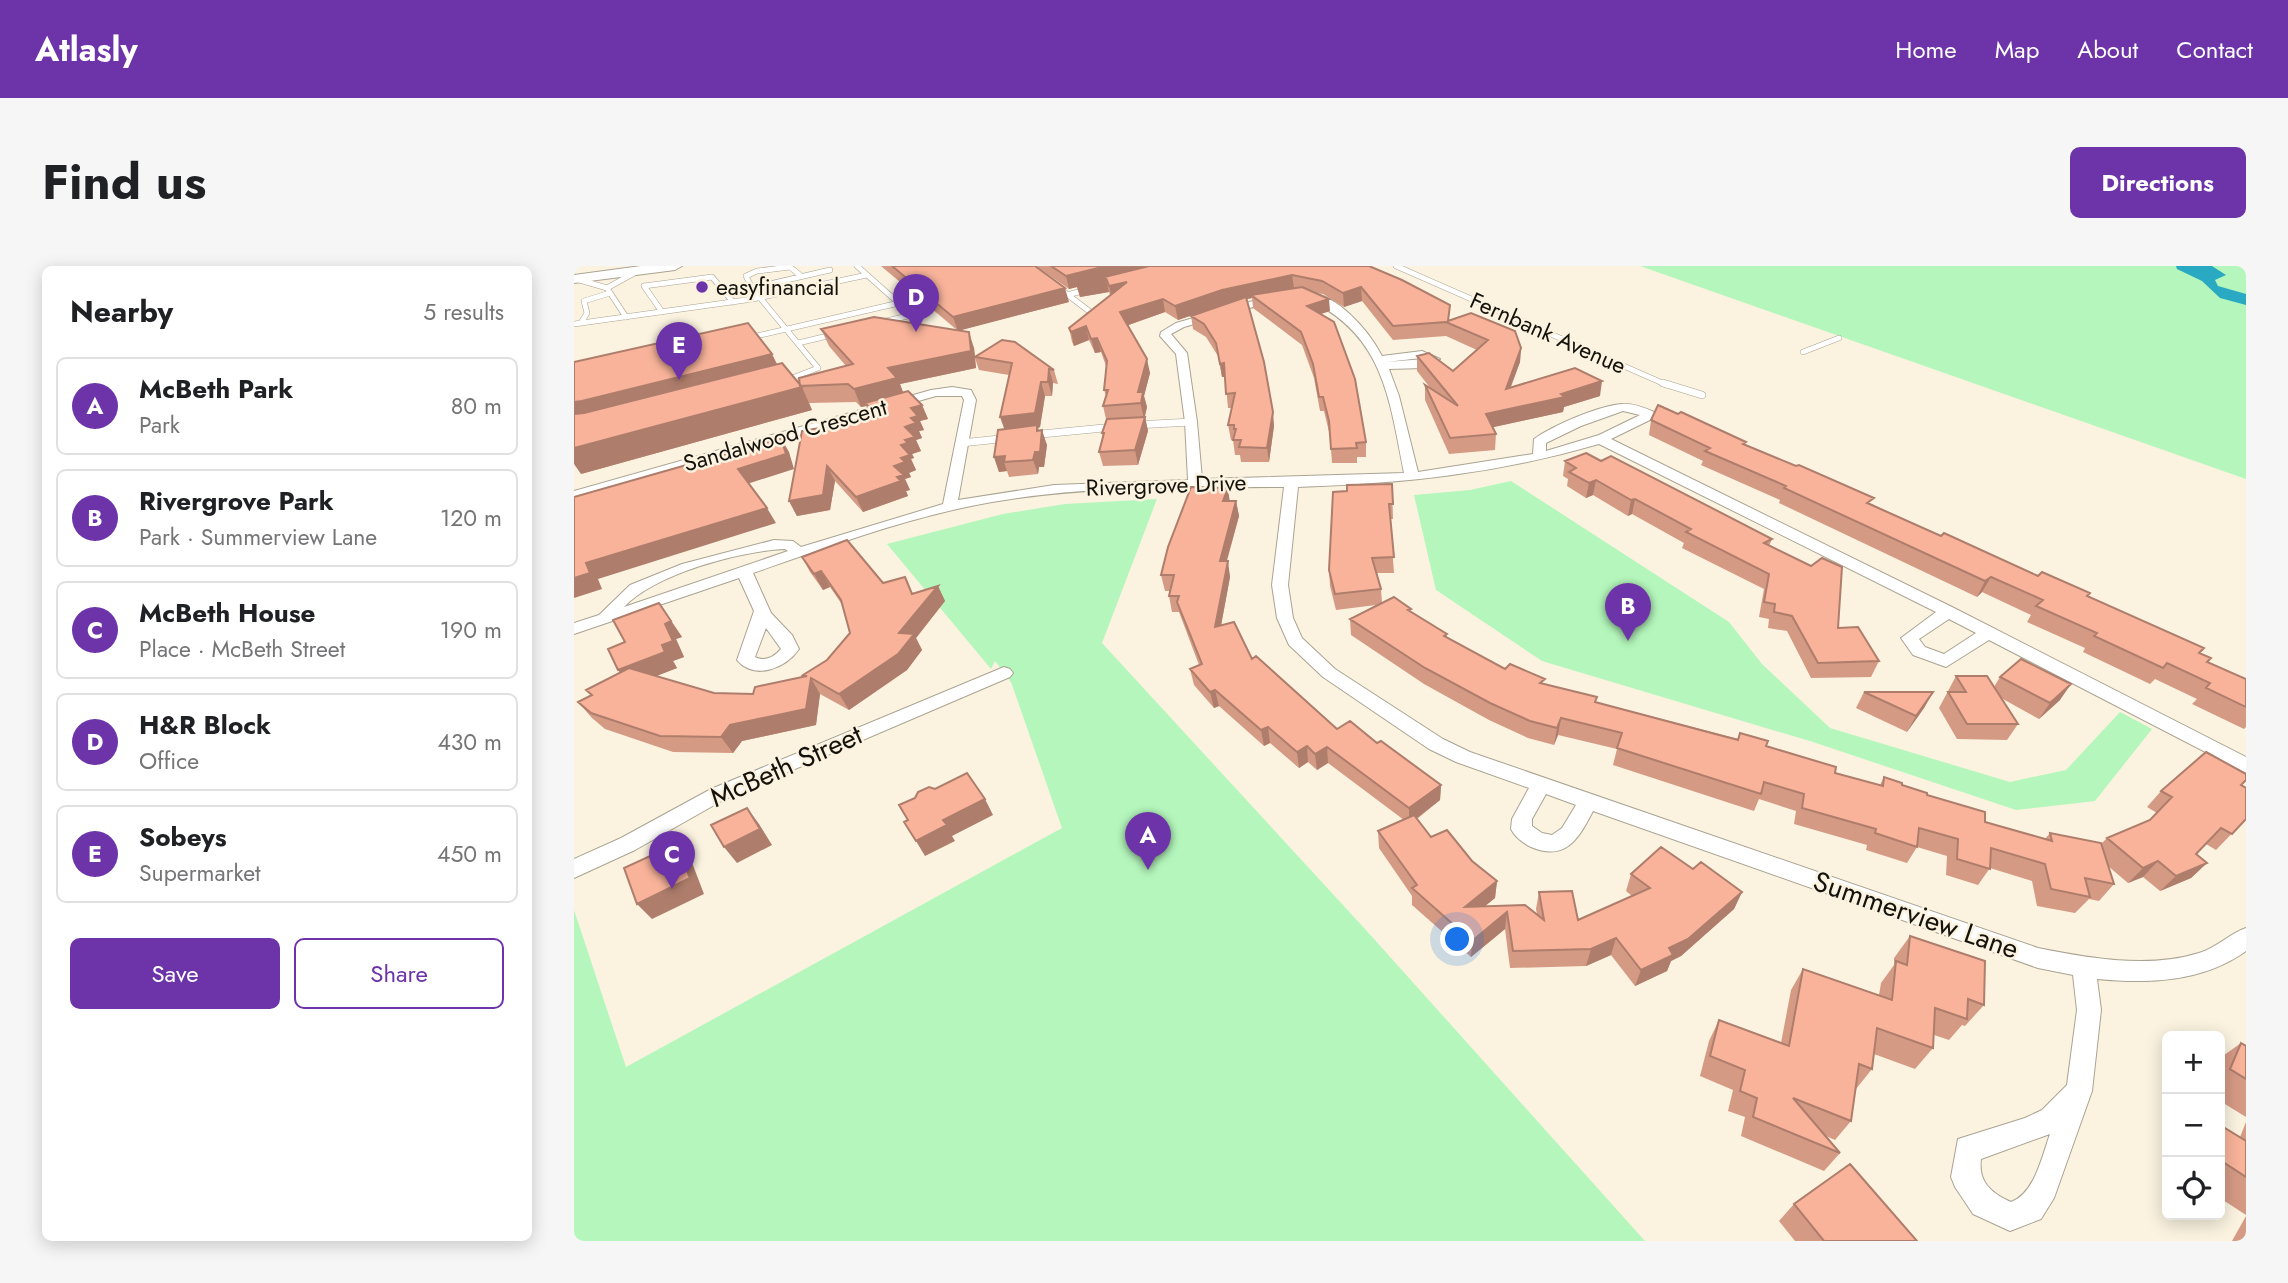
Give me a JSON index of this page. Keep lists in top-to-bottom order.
{
  "streets": {
    "street": [
      "Sandalwood Crescent",
      "Rivergrove Drive",
      "McBeth Street",
      "Summerview Lane"
    ],
    "lane": ["Fernbank Avenue"]
  },
  "crossings": [
    ["Sandalwood Crescent", "Rivergrove Drive"],
    ["Rivergrove Drive", "Summerview Lane"]
  ],
  "places": ["easyfinancial"],
  "page": {
    "header": "Atlasly",
    "nav": [
      "Home",
      "Map",
      "About",
      "Contact"
    ],
    "title": "Find us",
    "buttons": [
      "Directions",
      ["Save", "Share"]
    ],
    "heading": ["Nearby", "5 results"],
    "pins": [
      "D",
      "E",
      "B",
      "A",
      "C"
    ],
    "list": [
      {
        "mark": "A",
        "name": "McBeth Park",
        "note": "Park",
        "value": "80 m"
      },
      {
        "mark": "B",
        "name": "Rivergrove Park",
        "note": "Park · Summerview Lane",
        "value": "120 m"
      },
      {
        "mark": "C",
        "name": "McBeth House",
        "note": "Place · McBeth Street",
        "value": "190 m"
      },
      {
        "mark": "D",
        "name": "H&R Block",
        "note": "Office",
        "value": "430 m"
      },
      {
        "mark": "E",
        "name": "Sobeys",
        "note": "Supermarket",
        "value": "450 m"
      }
    ],
    "map_buttons": ["+", "−"]
  }
}
